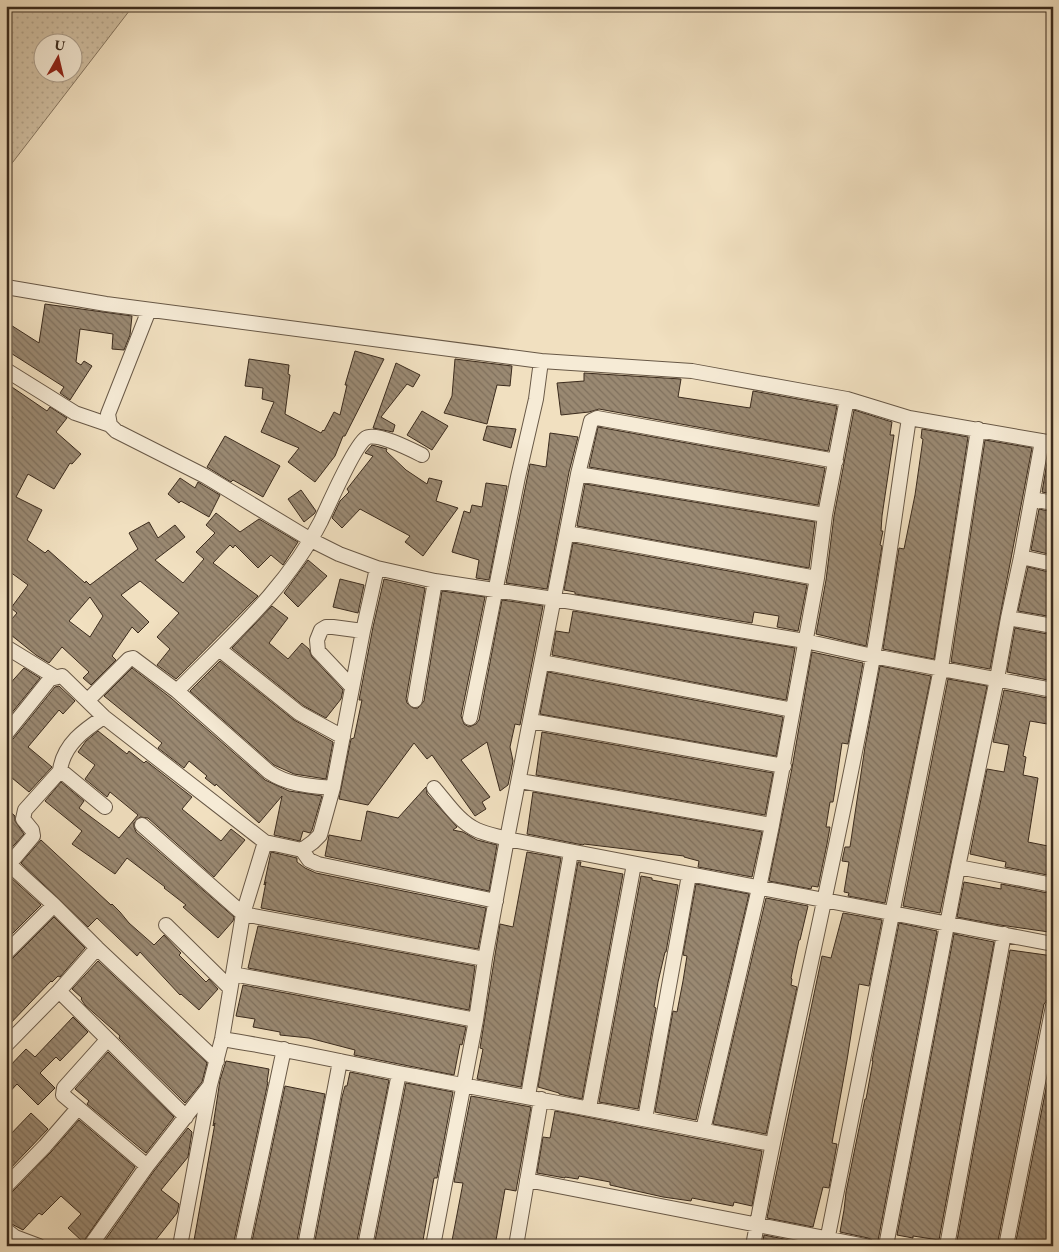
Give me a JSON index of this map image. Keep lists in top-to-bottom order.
{
  "north": "top"
}
